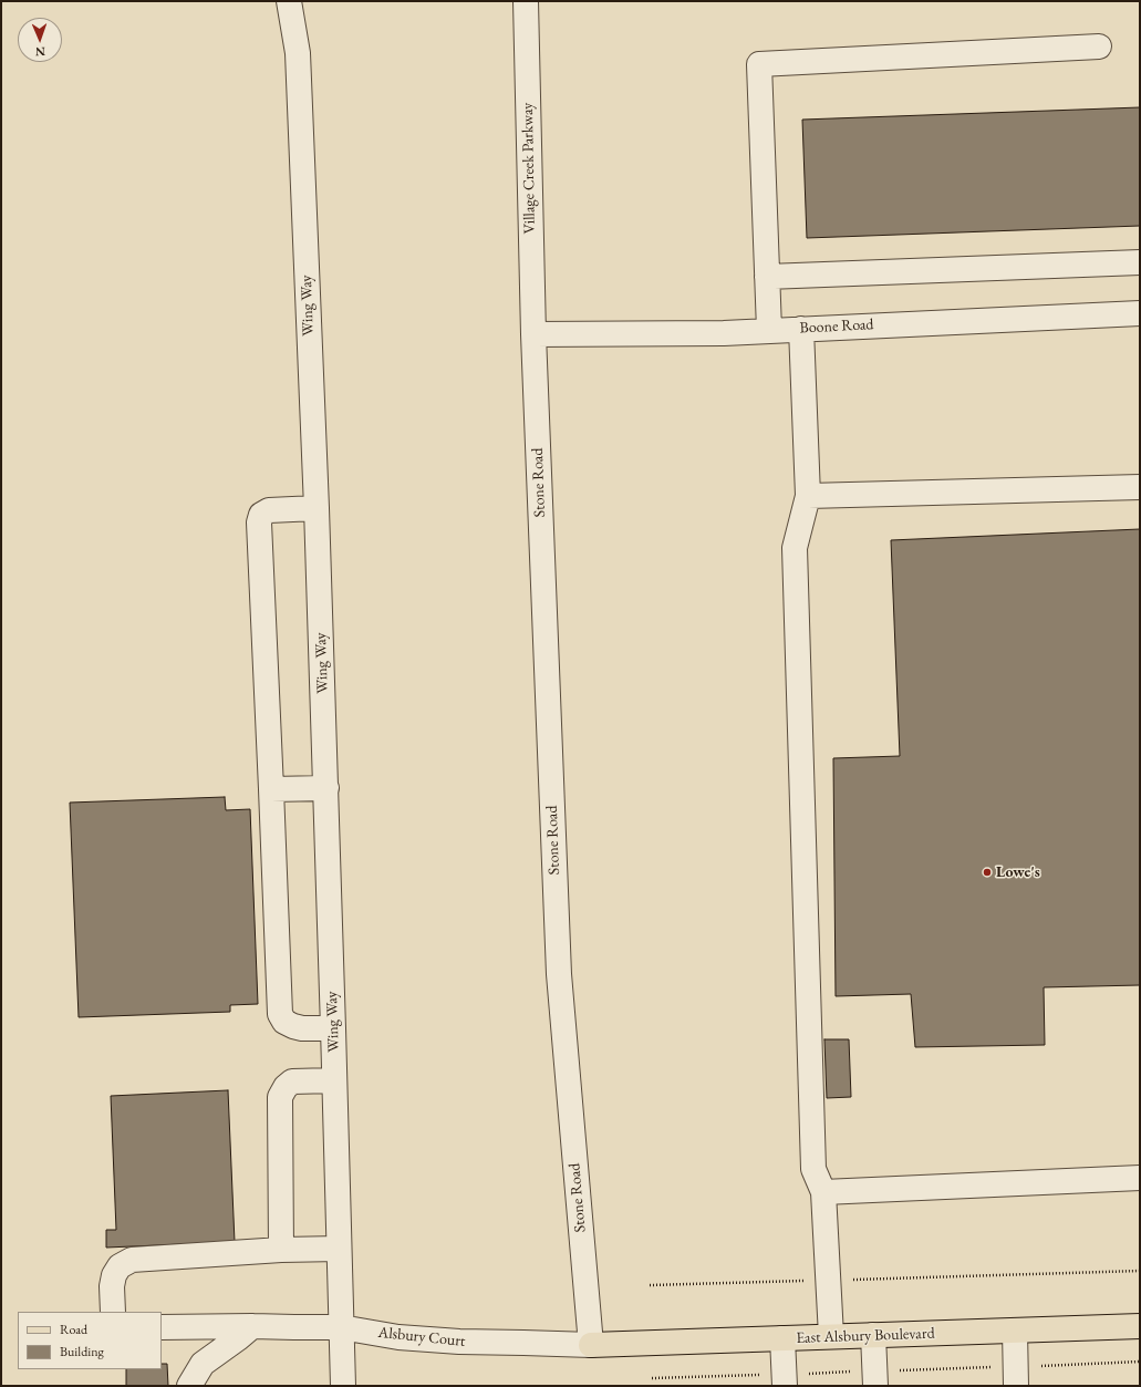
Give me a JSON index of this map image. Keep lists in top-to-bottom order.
{
  "streets": {
    "main road": ["East Alsbury Boulevard"],
    "street": [
      "Village Creek Parkway",
      "Wing Way",
      "Boone Road",
      "Stone Road",
      "Alsbury Court"
    ]
  },
  "crossings": [
    ["Village Creek Parkway", "Boone Road"],
    ["Village Creek Parkway", "Stone Road"],
    ["Wing Way", "Alsbury Court"],
    ["Boone Road", "Stone Road"],
    ["Stone Road", "East Alsbury Boulevard"],
    ["Stone Road", "Alsbury Court"],
    ["East Alsbury Boulevard", "Alsbury Court"]
  ],
  "places": ["Lowe's"],
  "legend": ["Road", "Building"],
  "north": "bottom"
}
